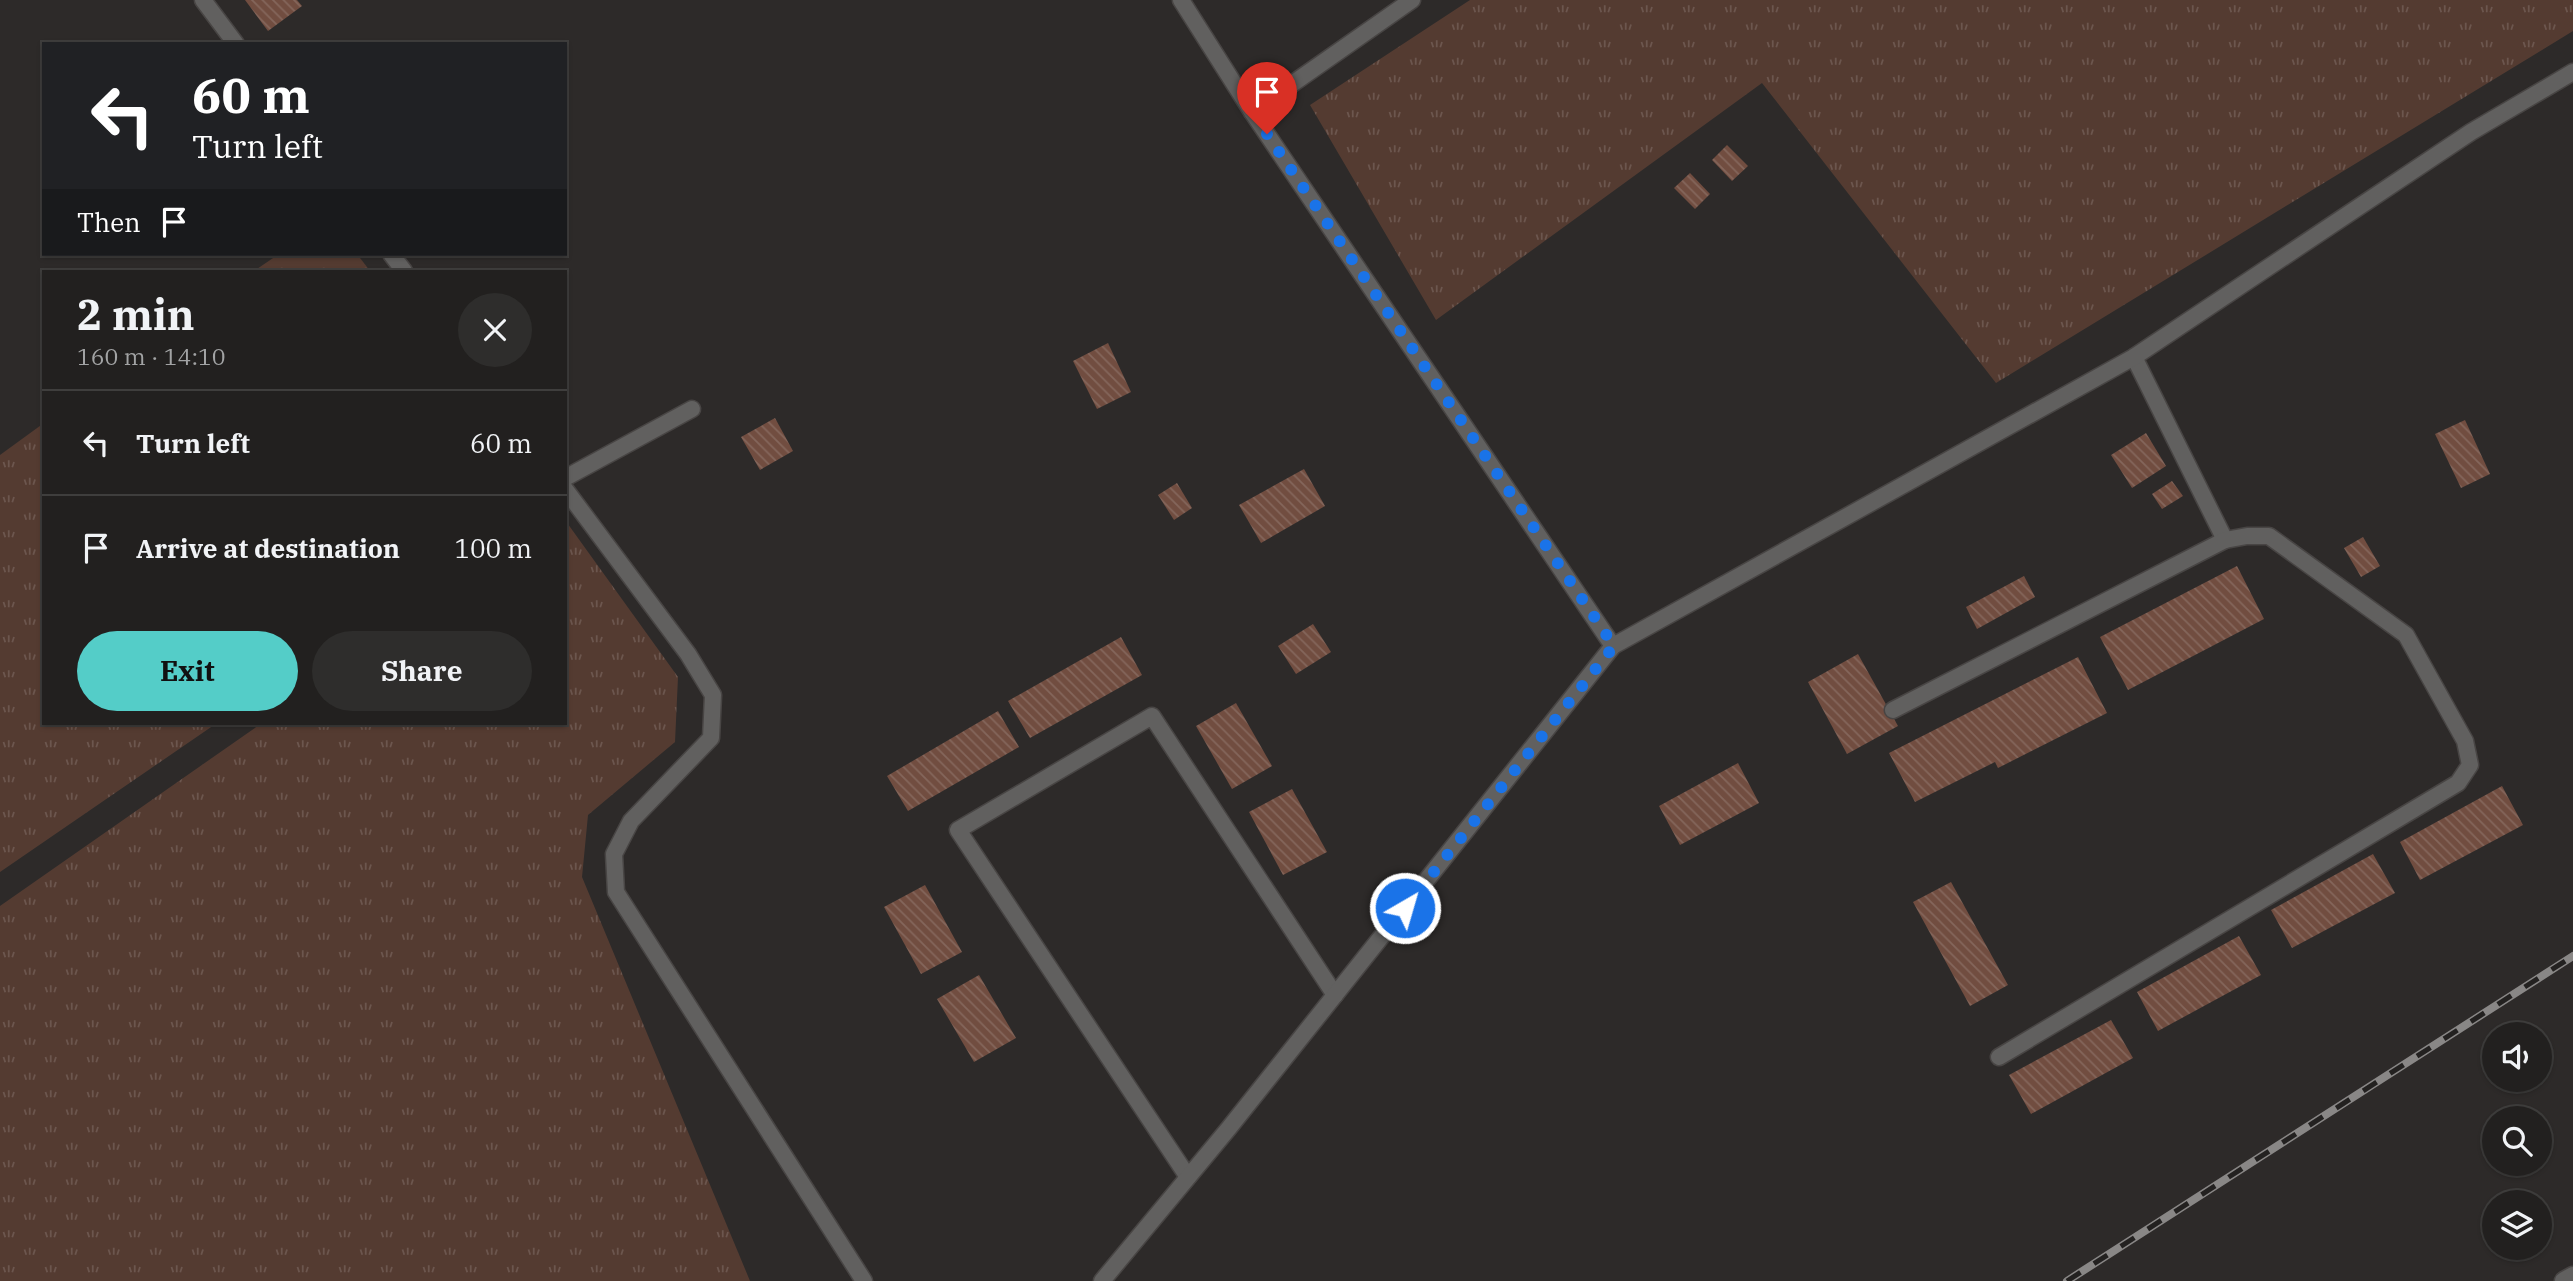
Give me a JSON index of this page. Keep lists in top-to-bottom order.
{
  "page": {
    "turn": ["60 m", "Turn left"],
    "then": "Then",
    "heading": ["2 min", "160 m · 14:10"],
    "list": [
      {
        "name": "Turn left",
        "value": "60 m"
      },
      {
        "name": "Arrive at destination",
        "value": "100 m"
      }
    ],
    "buttons": ["Exit", "Share"]
  }
}
